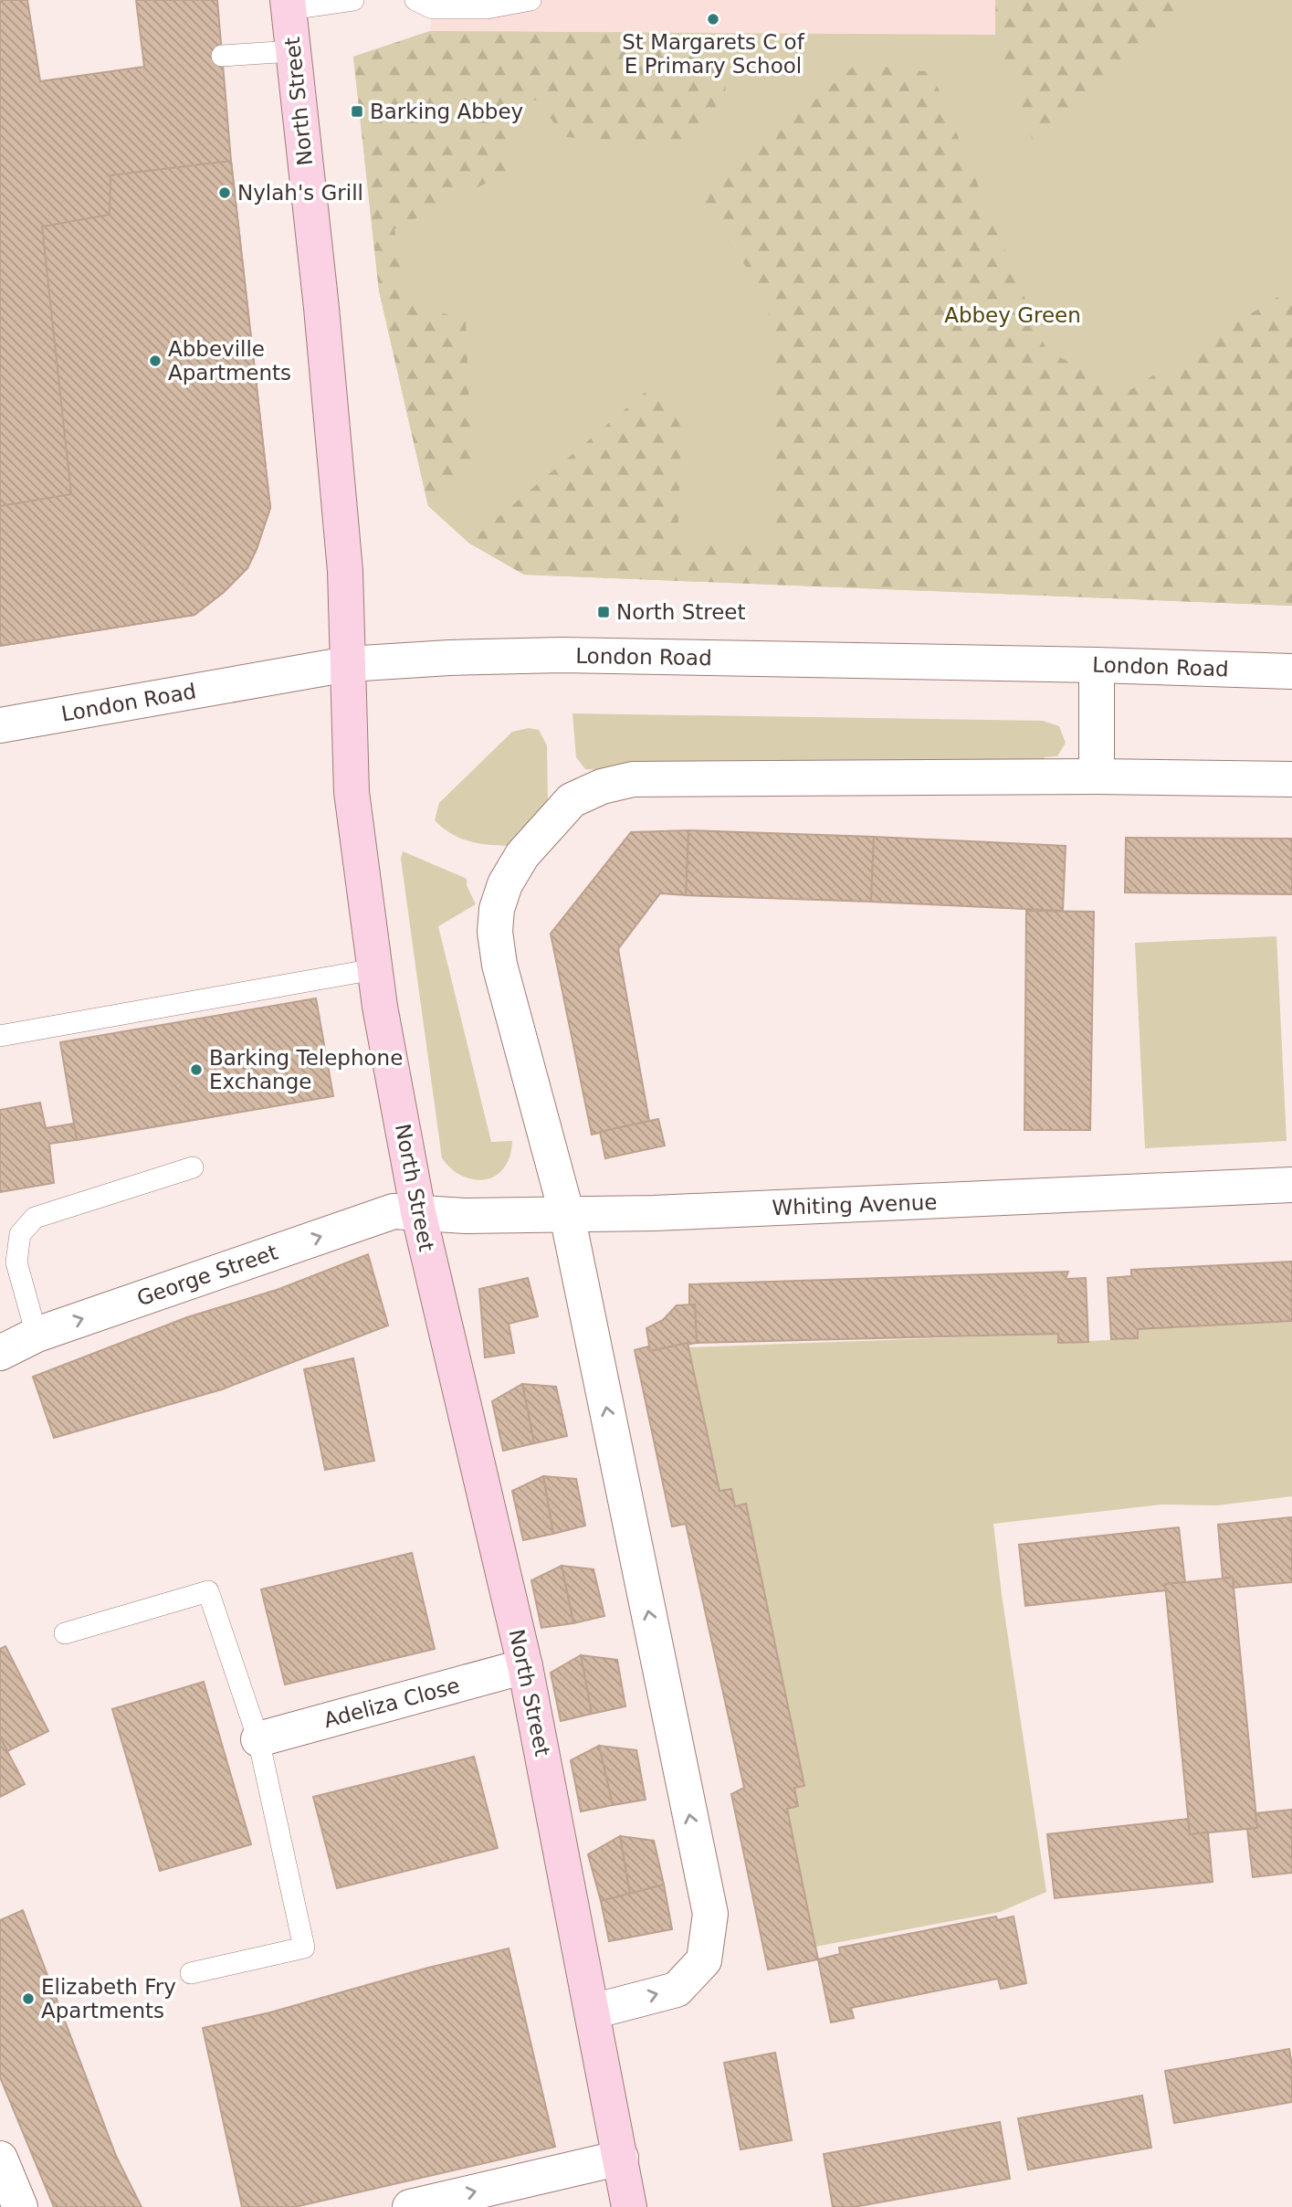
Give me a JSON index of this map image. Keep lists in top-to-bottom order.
{
  "streets": {
    "street": [
      "North Street",
      "London Road",
      "Whiting Avenue",
      "George Street",
      "Adeliza Close"
    ]
  },
  "crossings": [
    ["North Street", "London Road"],
    ["North Street", "Whiting Avenue"],
    ["North Street", "George Street"],
    ["North Street", "Adeliza Close"],
    ["Whiting Avenue", "George Street"]
  ],
  "one_way": ["George Street"],
  "parks": ["Abbey Green"],
  "places": {
    "other": [
      "St Margarets C of E Primary School",
      "Nylah's Grill",
      "Abbeville Apartments",
      "Barking Telephone Exchange",
      "Elizabeth Fry Apartments"
    ],
    "transit": ["Barking Abbey", "North Street"]
  }
}
